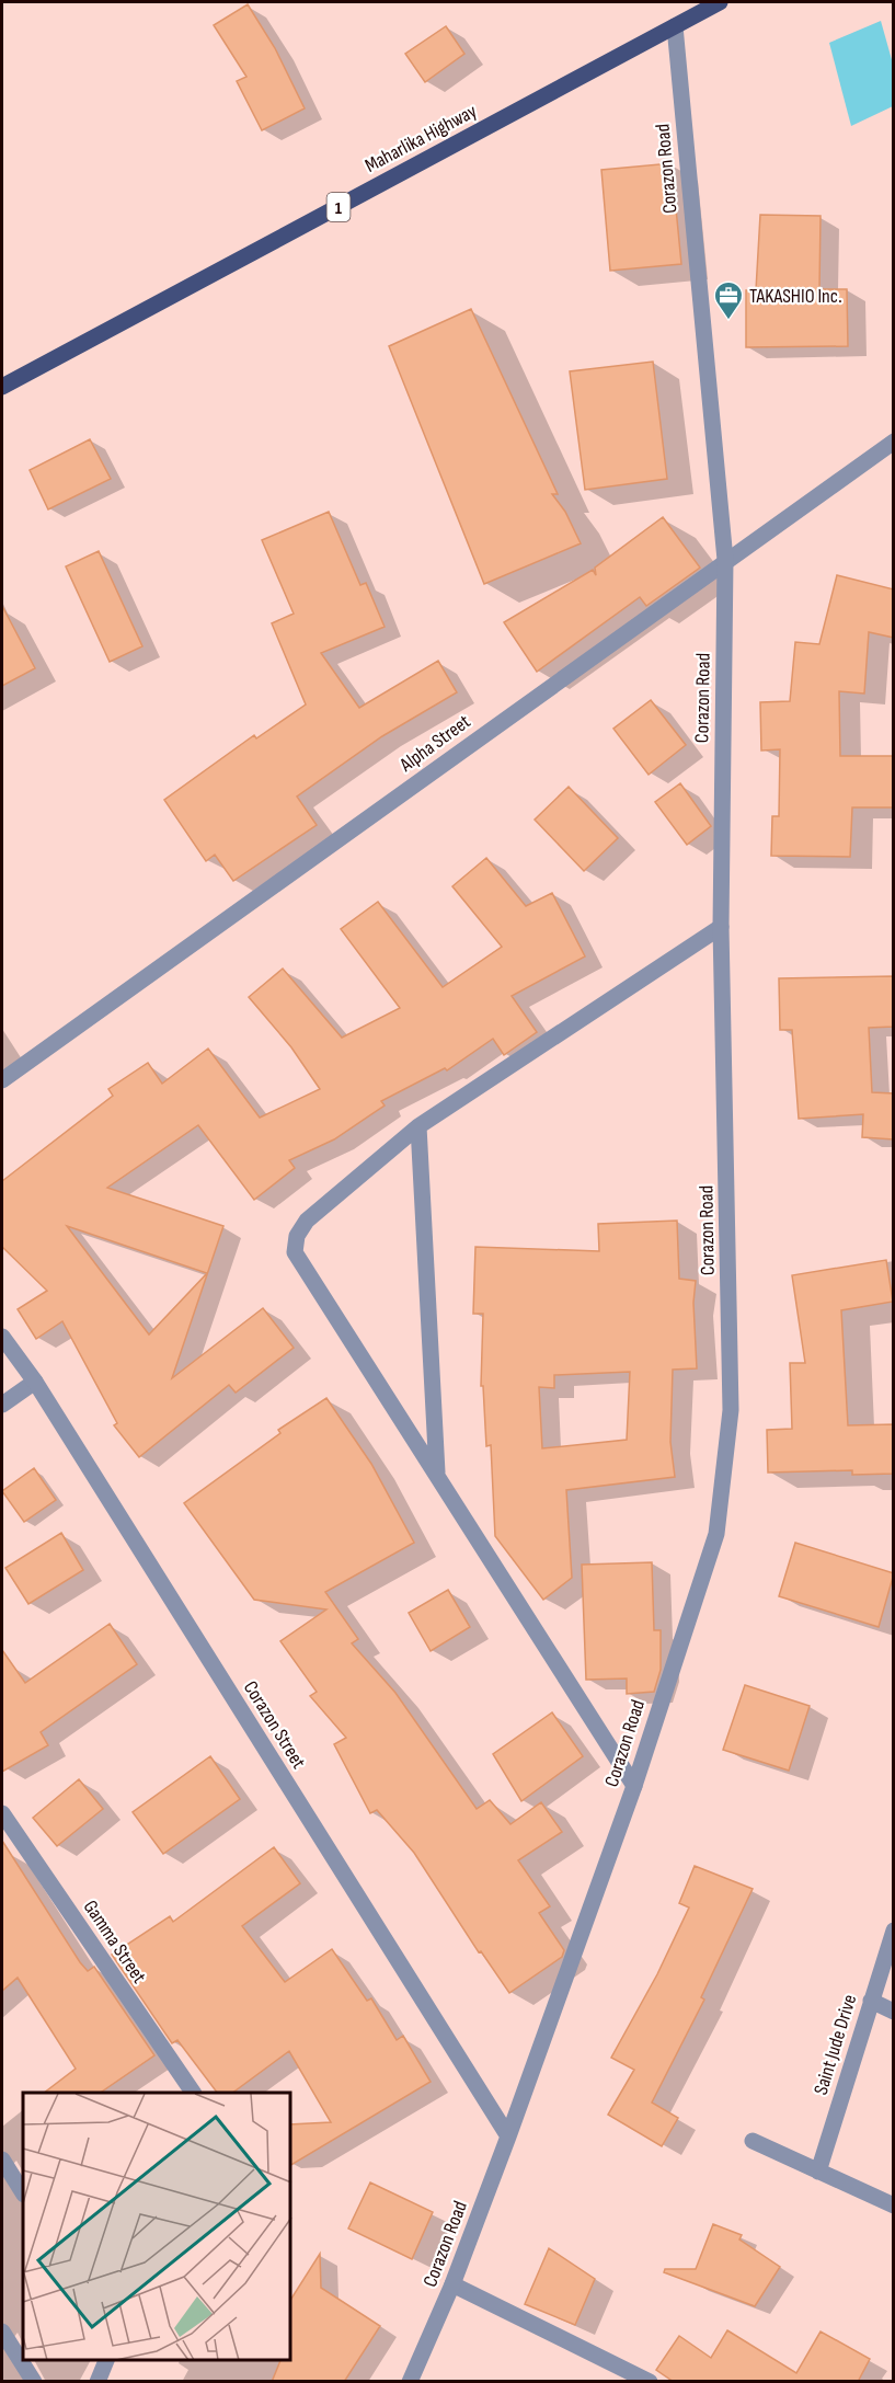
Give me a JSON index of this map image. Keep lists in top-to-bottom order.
{
  "streets": {
    "main road": ["Maharlika Highway", "1"],
    "street": [
      "Corazon Road",
      "Alpha Street",
      "Corazon Street",
      "Gamma Street",
      "Saint Jude Drive"
    ]
  },
  "crossings": [
    ["Maharlika Highway", "Corazon Road"],
    ["Corazon Road", "Alpha Street"],
    ["Corazon Road", "Corazon Street"]
  ],
  "places": {
    "office": ["TAKASHIO Inc."]
  }
}
